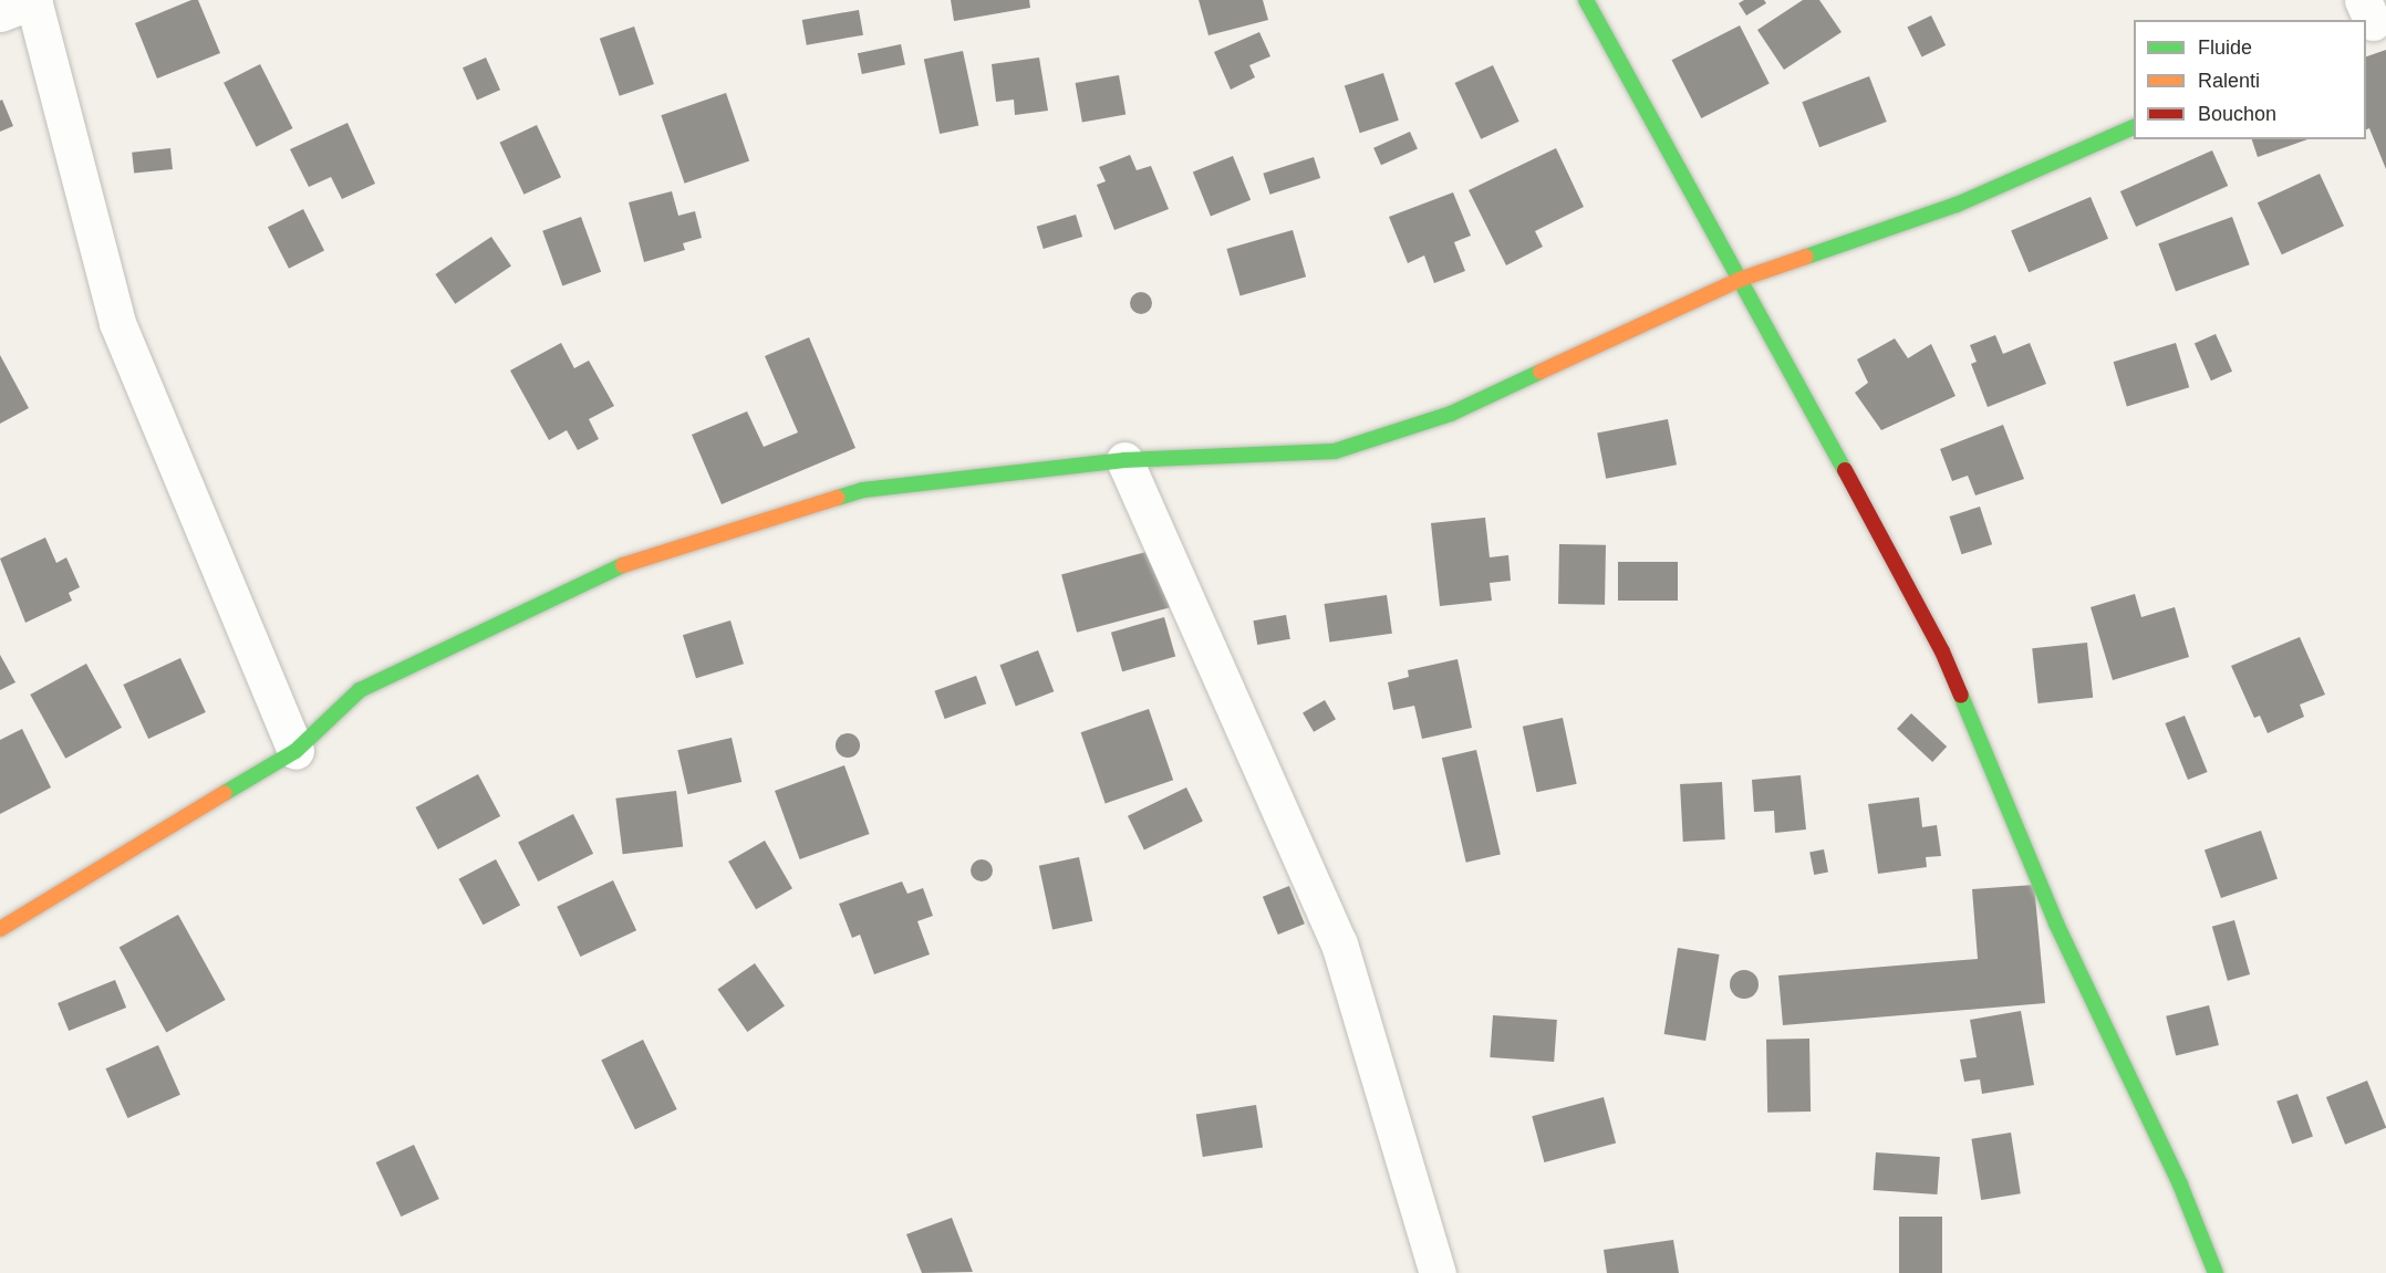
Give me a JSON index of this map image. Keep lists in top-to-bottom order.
{
  "legend": ["Fluide", "Ralenti", "Bouchon"]
}
